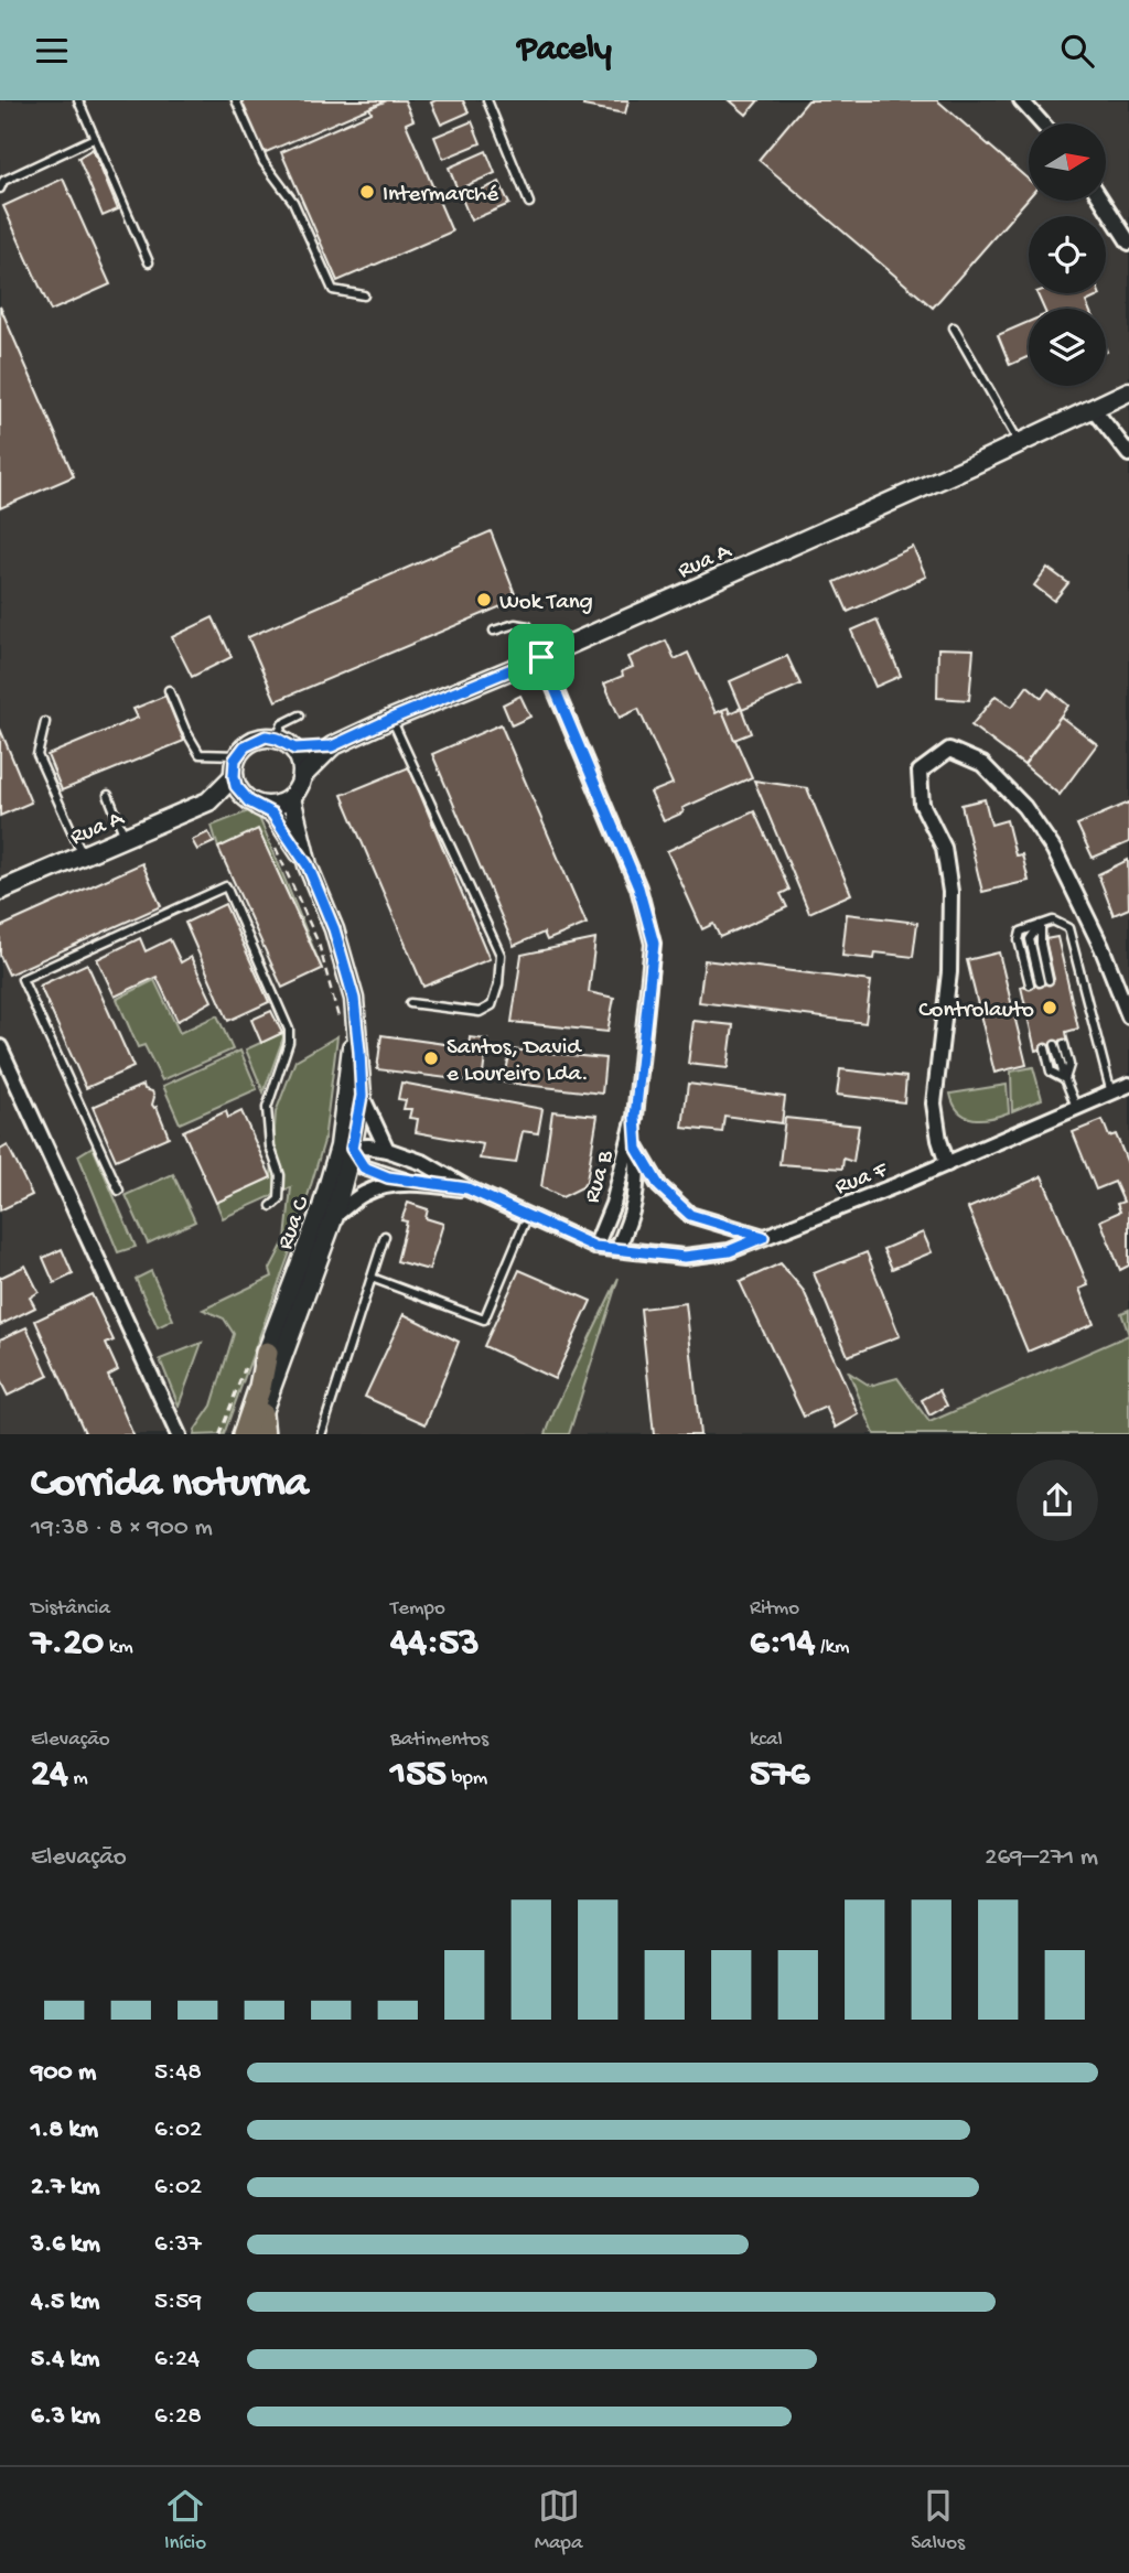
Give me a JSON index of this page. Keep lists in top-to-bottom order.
{
  "streets": {
    "street": [
      "Rua A",
      "Rua B",
      "Rua F",
      "Rua C"
    ]
  },
  "crossings": [
    ["Rua A", "Rua B"],
    ["Rua A", "Rua C"],
    ["Rua B", "Rua F"]
  ],
  "places": [
    "Intermarché",
    "Wok Tang",
    "Controlauto",
    "Santos, David e Loureiro Lda."
  ],
  "north": "right",
  "page": {
    "header": "Pacely",
    "heading": ["Corrida noturna", "19:38 · 8 × 900 m"],
    "stats": [
      ["Distância", "7.20 km"],
      ["Tempo", "44:53"],
      ["Ritmo", "6:14 /km"],
      ["Elevação", "24 m"],
      ["Batimentos", "155 bpm"],
      ["kcal", "576"]
    ],
    "chart": ["Elevação", "269–271 m"],
    "list": [
      {
        "name": "900 m",
        "note": "5:48"
      },
      {
        "name": "1.8 km",
        "note": "6:02"
      },
      {
        "name": "2.7 km",
        "note": "6:02"
      },
      {
        "name": "3.6 km",
        "note": "6:37"
      },
      {
        "name": "4.5 km",
        "note": "5:59"
      },
      {
        "name": "5.4 km",
        "note": "6:24"
      },
      {
        "name": "6.3 km",
        "note": "6:28"
      }
    ],
    "tabs": ["Início", "Mapa", "Salvos"]
  }
}
